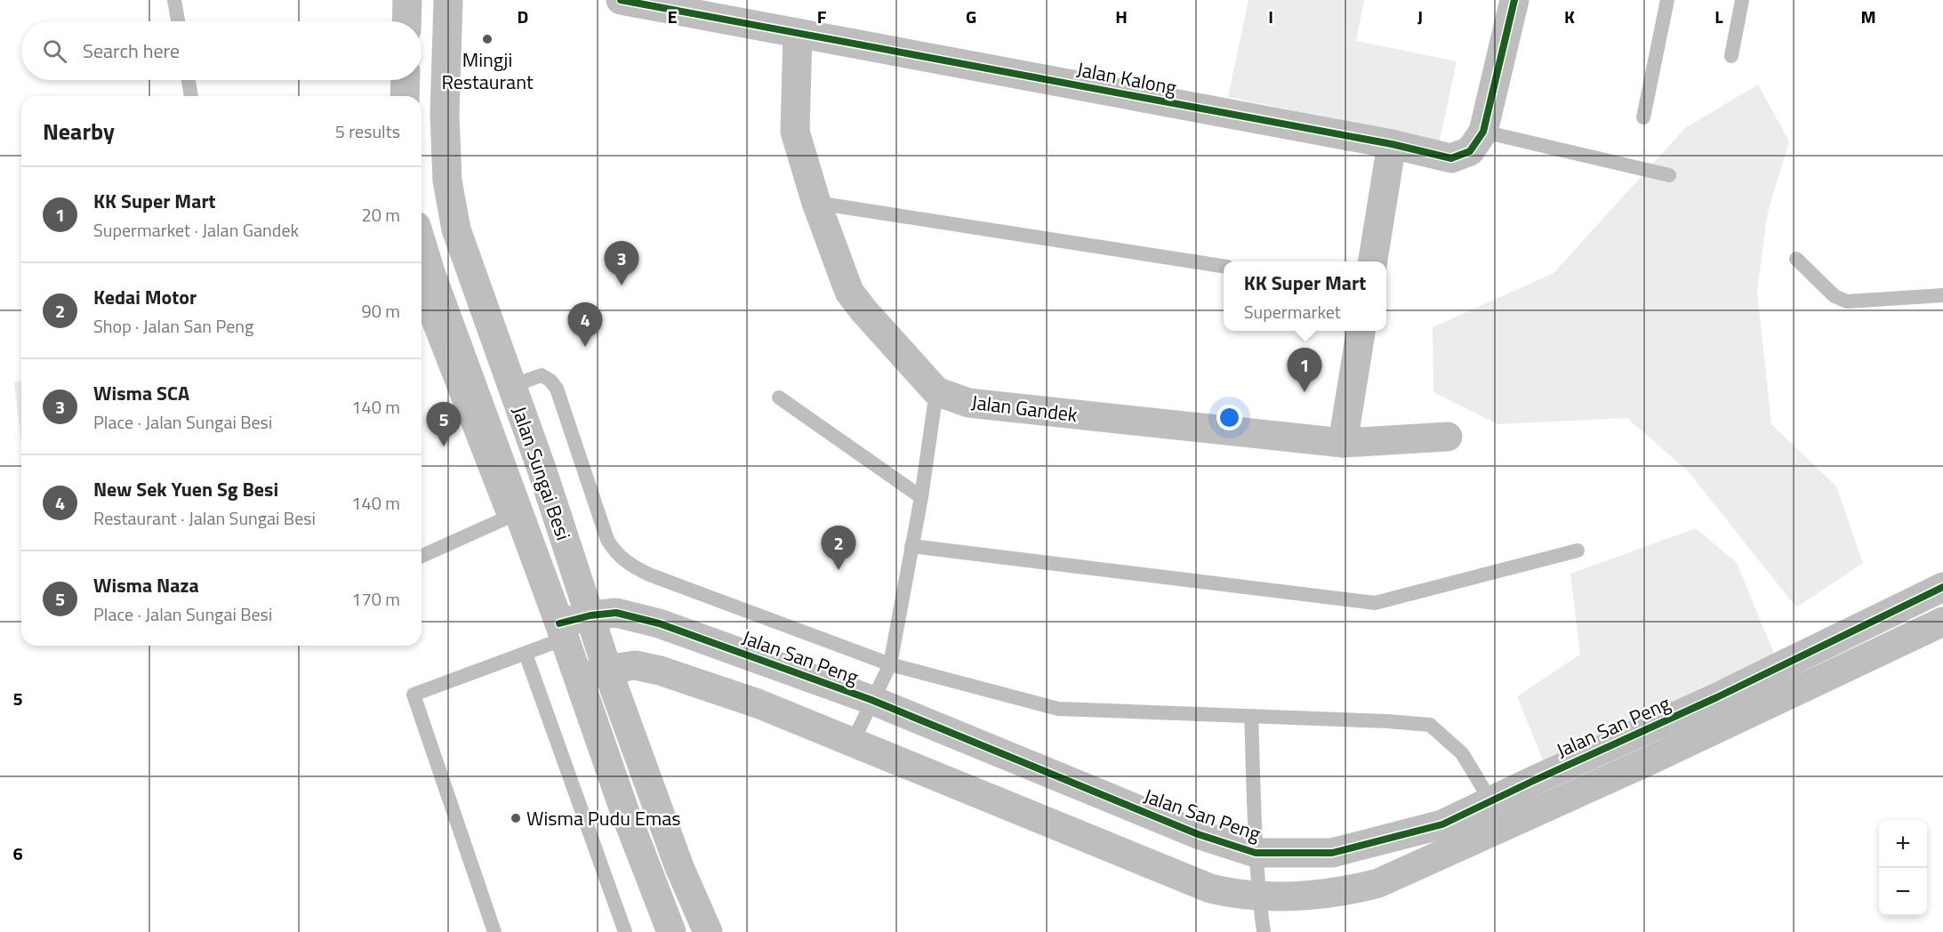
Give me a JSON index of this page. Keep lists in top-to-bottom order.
{
  "streets": {
    "street": [
      "Jalan Kalong",
      "Jalan Gandek",
      "Jalan Sungai Besi",
      "Jalan San Peng"
    ]
  },
  "crossings": [
    ["Jalan Kalong", "Jalan Gandek"],
    ["Jalan Sungai Besi", "Jalan San Peng"]
  ],
  "places": ["Mingji Restaurant", "Wisma Pudu Emas"],
  "page": {
    "search": "Search here",
    "heading": ["Nearby", "5 results"],
    "list": [
      {
        "mark": "1",
        "name": "KK Super Mart",
        "note": "Supermarket · Jalan Gandek",
        "value": "20 m"
      },
      {
        "mark": "2",
        "name": "Kedai Motor",
        "note": "Shop · Jalan San Peng",
        "value": "90 m"
      },
      {
        "mark": "3",
        "name": "Wisma SCA",
        "note": "Place · Jalan Sungai Besi",
        "value": "140 m"
      },
      {
        "mark": "4",
        "name": "New Sek Yuen Sg Besi",
        "note": "Restaurant · Jalan Sungai Besi",
        "value": "140 m"
      },
      {
        "mark": "5",
        "name": "Wisma Naza",
        "note": "Place · Jalan Sungai Besi",
        "value": "170 m"
      }
    ],
    "pins": [
      "3",
      "4",
      "1",
      "5",
      "2"
    ],
    "popup": ["KK Super Mart", "Supermarket"],
    "map_buttons": ["+", "−"]
  },
  "grid": {
    "columns": [
      "D",
      "E",
      "F",
      "G",
      "H",
      "I",
      "J",
      "K",
      "L",
      "M"
    ],
    "rows": ["5", "6"]
  }
}
